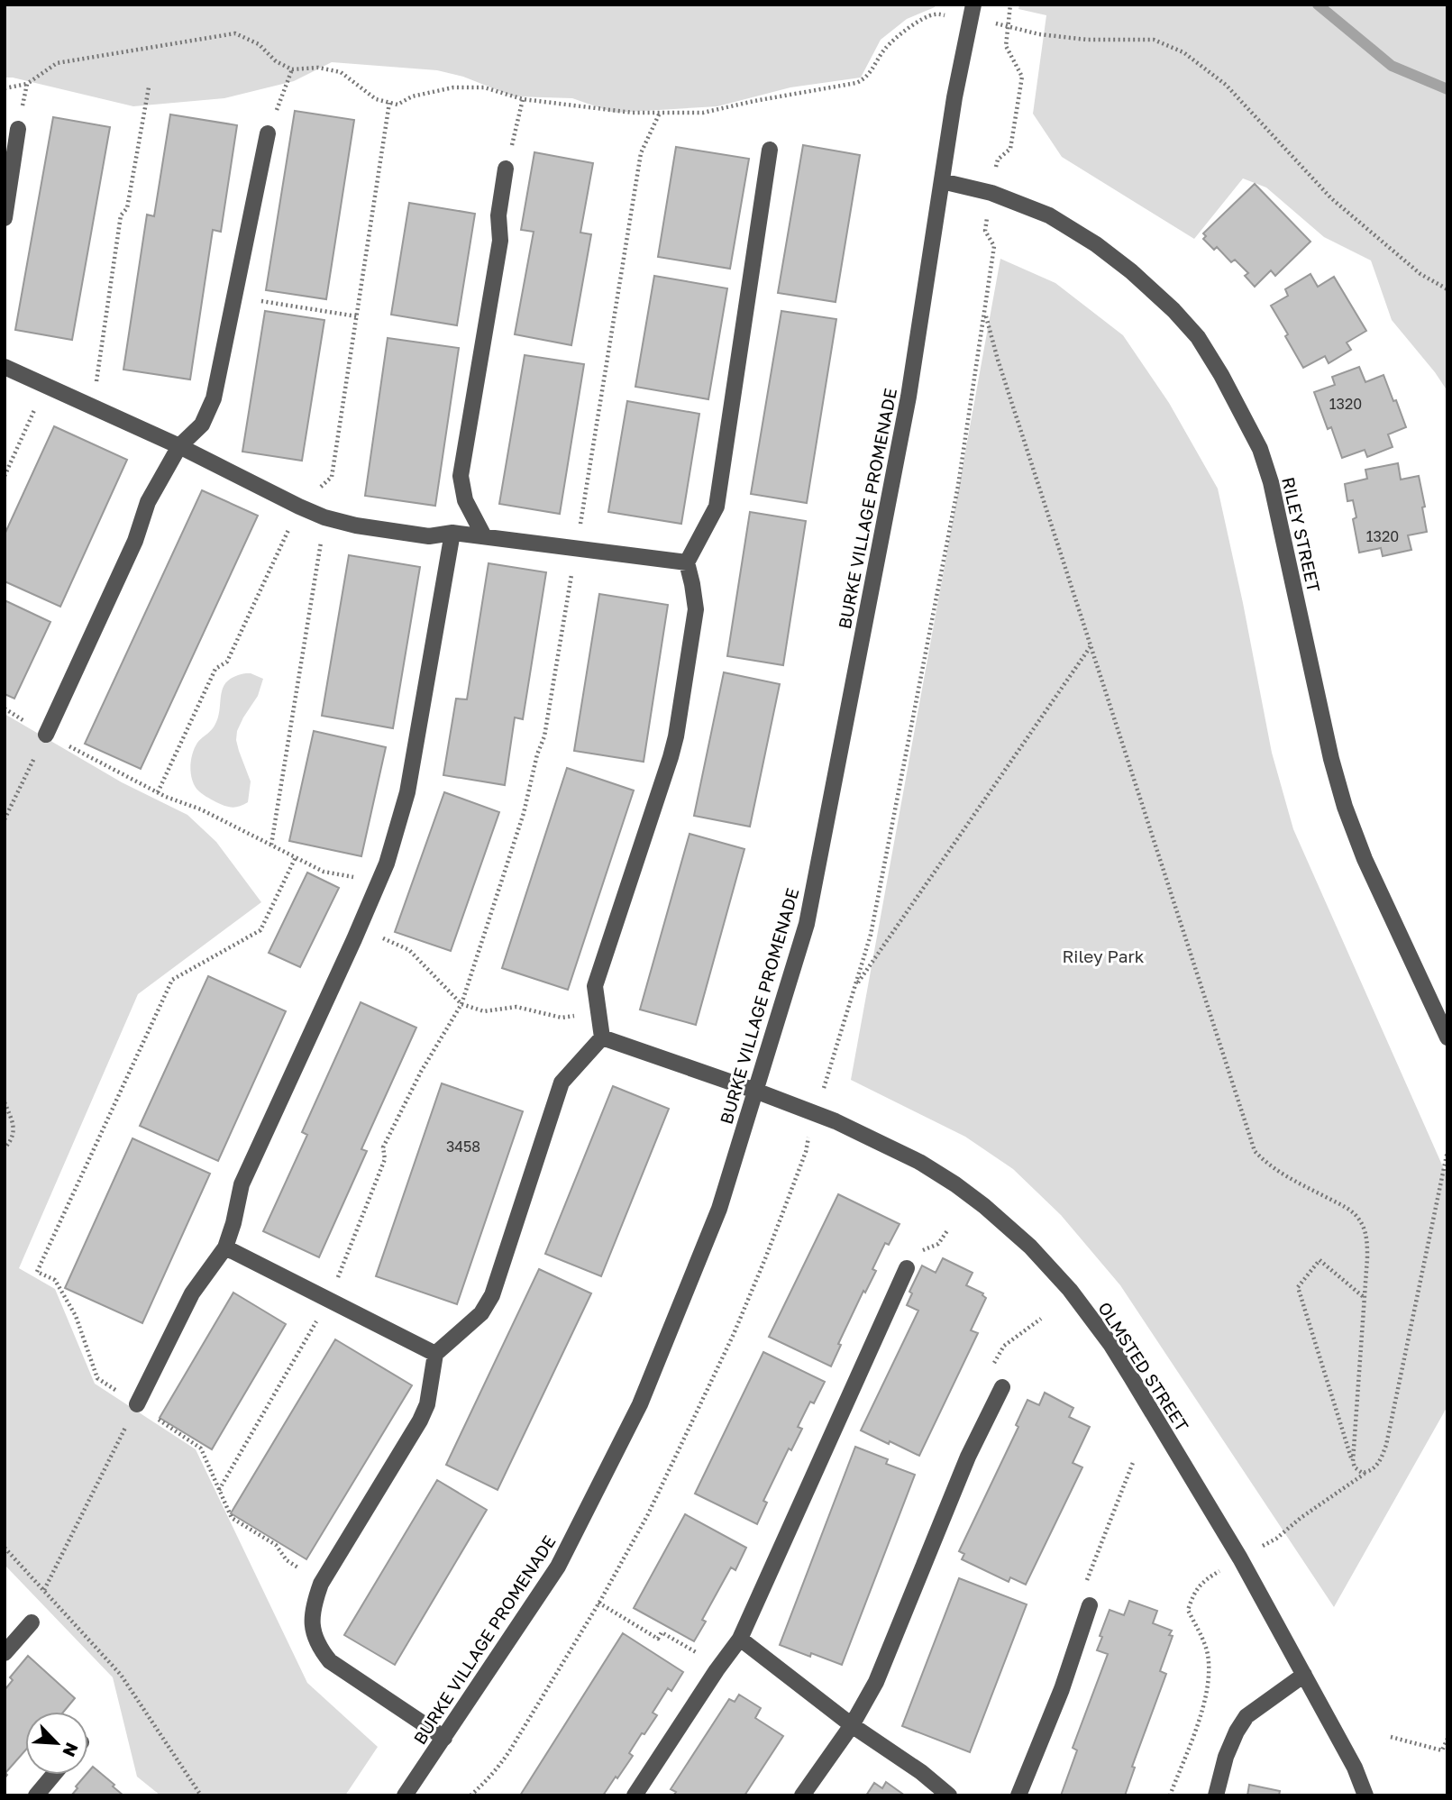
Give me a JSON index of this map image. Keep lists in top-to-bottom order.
{
  "streets": {
    "street": ["BURKE VILLAGE PROMENADE", "RILEY STREET", "OLMSTED STREET"]
  },
  "crossings": [
    ["BURKE VILLAGE PROMENADE", "RILEY STREET"],
    ["BURKE VILLAGE PROMENADE", "OLMSTED STREET"]
  ],
  "parks": ["Riley Park"],
  "house_numbers": ["1320", "1320", "3458"],
  "north": "bottom right"
}
